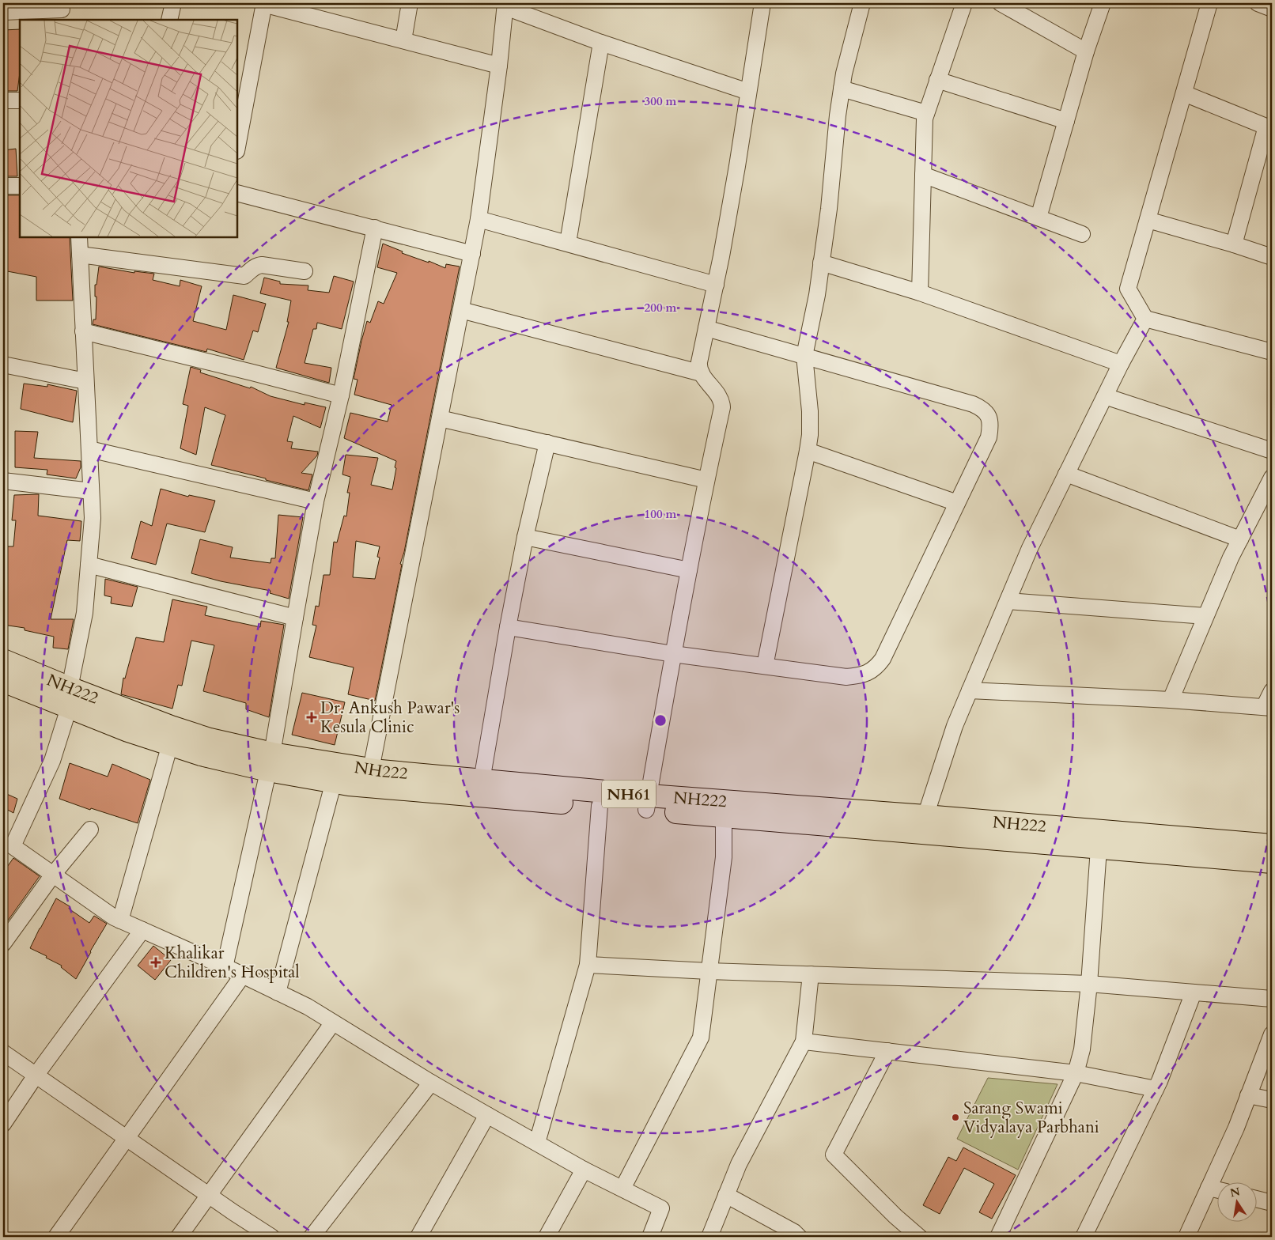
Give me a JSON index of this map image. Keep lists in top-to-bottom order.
{
  "streets": {
    "highway": ["NH222", "NH61"]
  },
  "places": {
    "health": ["Dr. Ankush Pawar's Kesula Clinic", "Khalikar Children's Hospital"],
    "other": ["Sarang Swami Vidyalaya Parbhani"]
  },
  "north": "top",
  "rings": ["300 m", "200 m", "100 m"]
}
